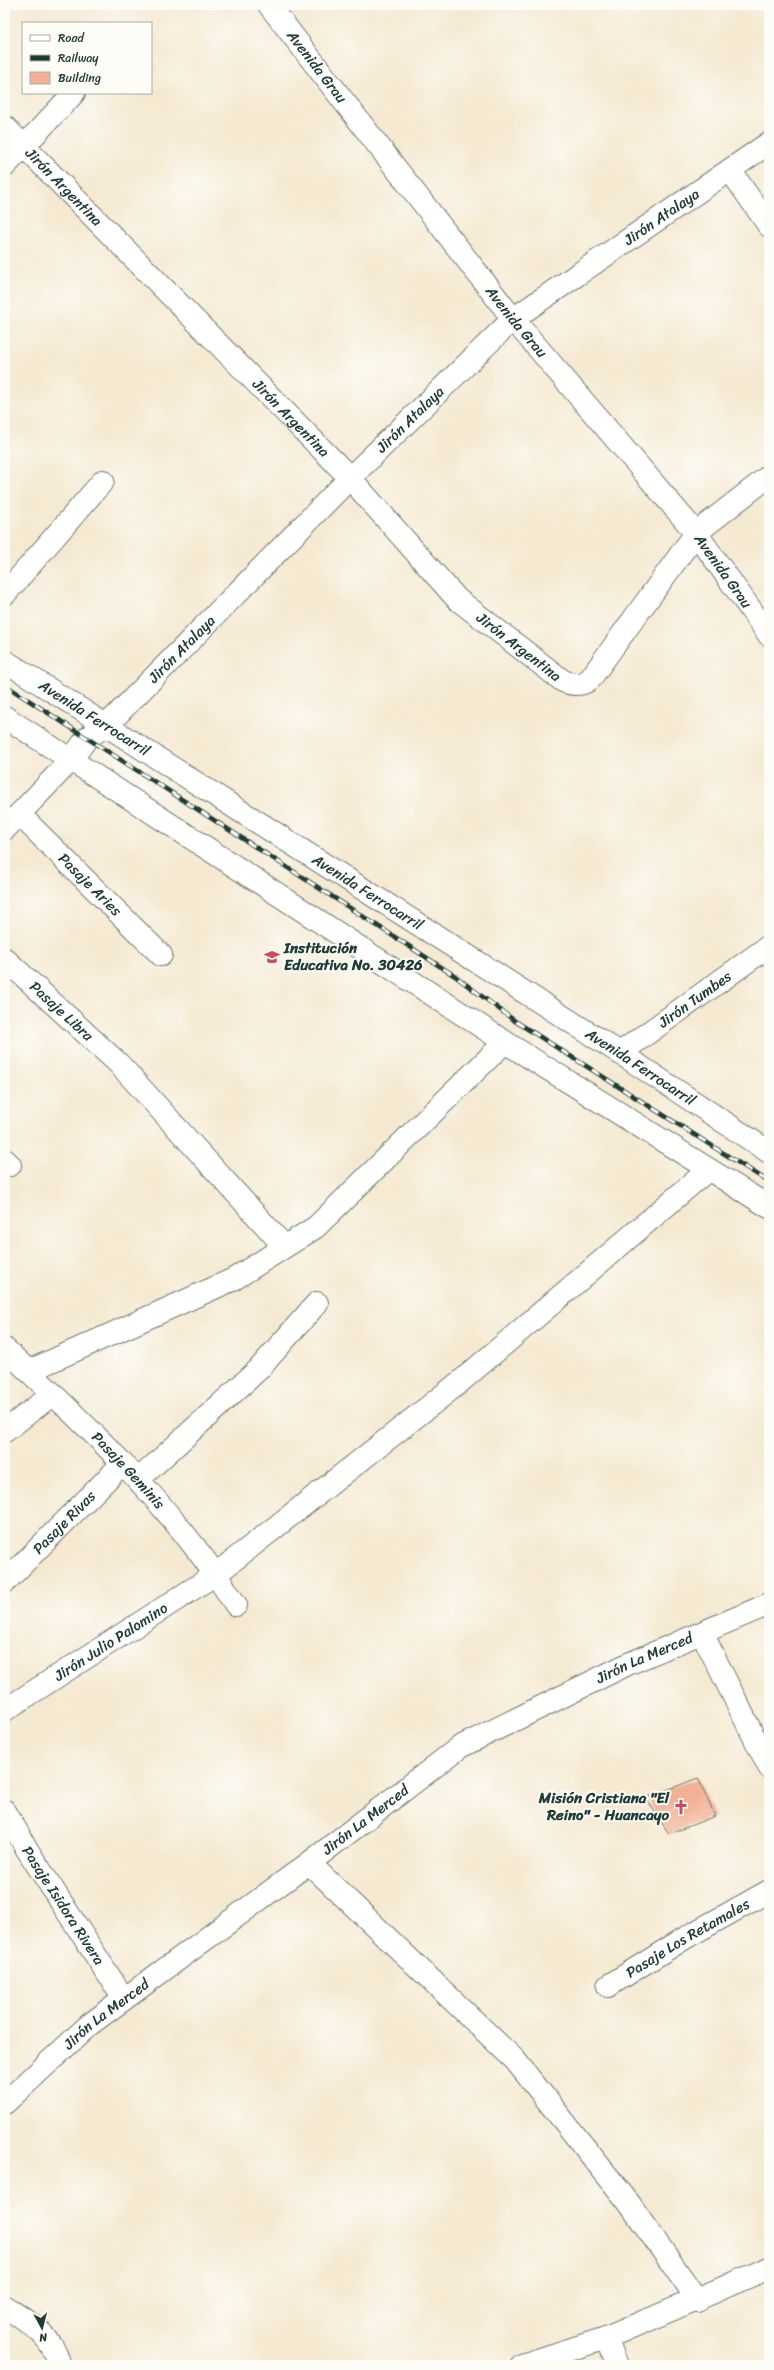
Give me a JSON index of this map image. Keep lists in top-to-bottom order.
{
  "streets": {
    "street": [
      "Avenida Grau",
      "Jirón Argentina",
      "Jirón Atalaya",
      "Avenida Ferrocarril",
      "Pasaje Aries",
      "Jirón Tumbes",
      "Pasaje Libra",
      "Pasaje Geminis",
      "Pasaje Rivas",
      "Jirón Julio Palomino",
      "Jirón La Merced",
      "Pasaje Isidora Rivera",
      "Pasaje Los Retamales"
    ]
  },
  "crossings": [
    ["Avenida Grau", "Jirón Argentina"],
    ["Avenida Grau", "Jirón Atalaya"],
    ["Jirón Argentina", "Jirón Atalaya"],
    ["Jirón Atalaya", "Avenida Ferrocarril"],
    ["Avenida Ferrocarril", "Jirón Tumbes"],
    ["Pasaje Geminis", "Pasaje Rivas"],
    ["Pasaje Geminis", "Jirón Julio Palomino"],
    ["Jirón La Merced", "Pasaje Isidora Rivera"]
  ],
  "places": {
    "school or university": ["Institución Educativa No. 30426"],
    "church": ["Misión Cristiana \"El Reino\" - Huancayo"]
  },
  "legend": ["Road", "Railway", "Building"],
  "north": "bottom"
}
